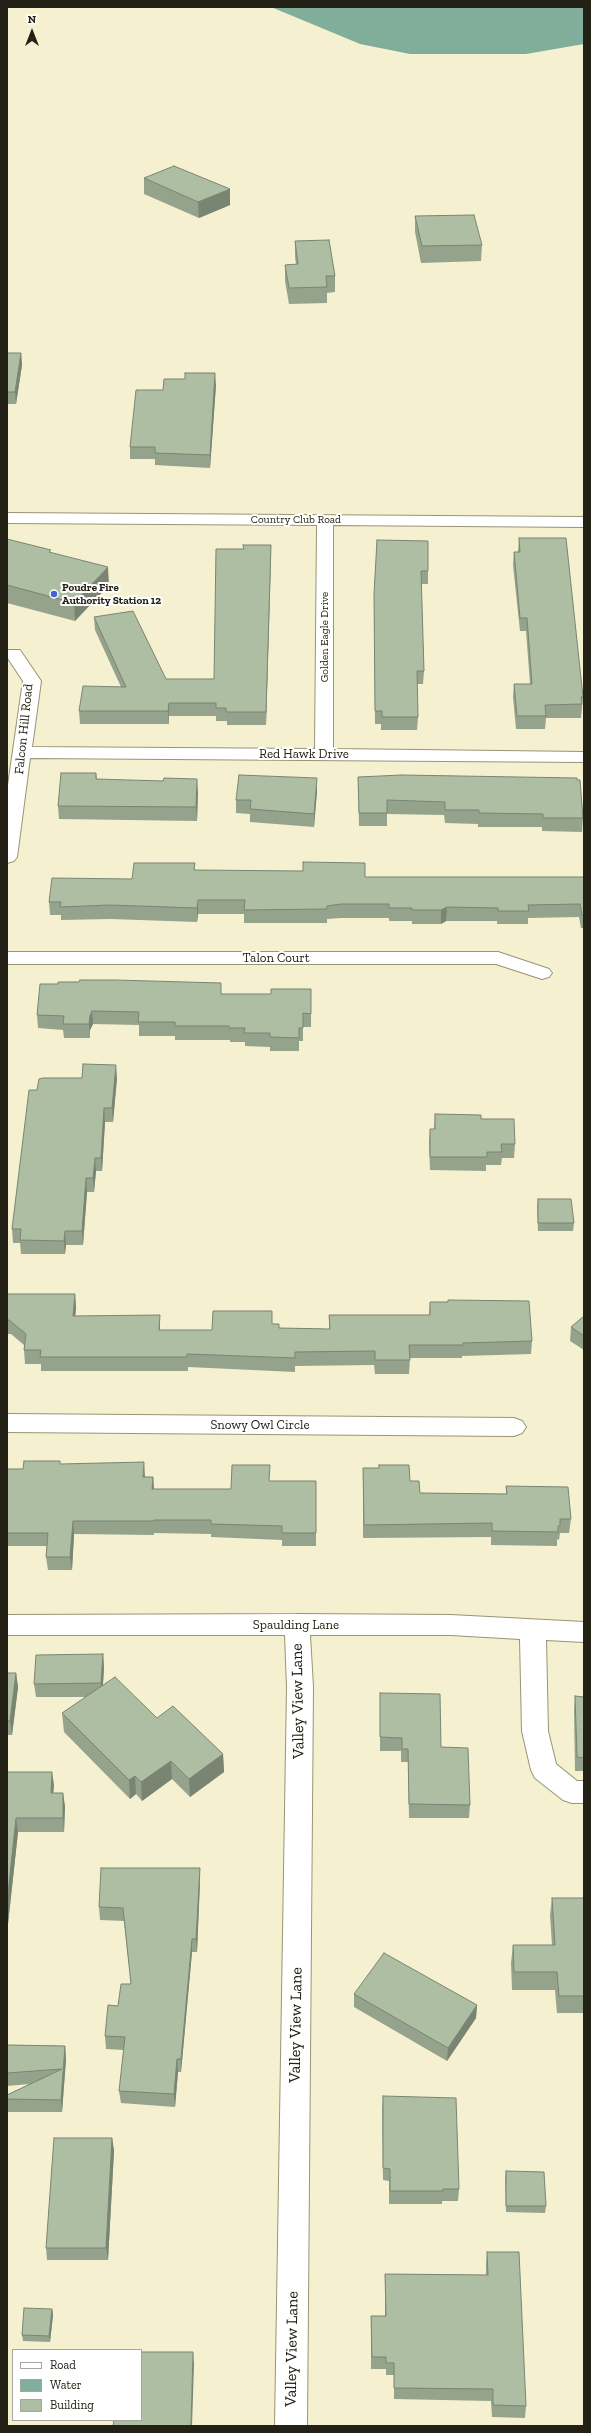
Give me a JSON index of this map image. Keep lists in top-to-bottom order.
{
  "streets": {
    "street": [
      "Country Club Road",
      "Golden Eagle Drive",
      "Falcon Hill Road",
      "Red Hawk Drive",
      "Talon Court",
      "Snowy Owl Circle",
      "Spaulding Lane",
      "Valley View Lane"
    ]
  },
  "crossings": [
    ["Country Club Road", "Golden Eagle Drive"],
    ["Golden Eagle Drive", "Red Hawk Drive"],
    ["Falcon Hill Road", "Red Hawk Drive"],
    ["Spaulding Lane", "Valley View Lane"]
  ],
  "places": ["Poudre Fire Authority Station 12"],
  "legend": ["Road", "Water", "Building"],
  "north": "top"
}
